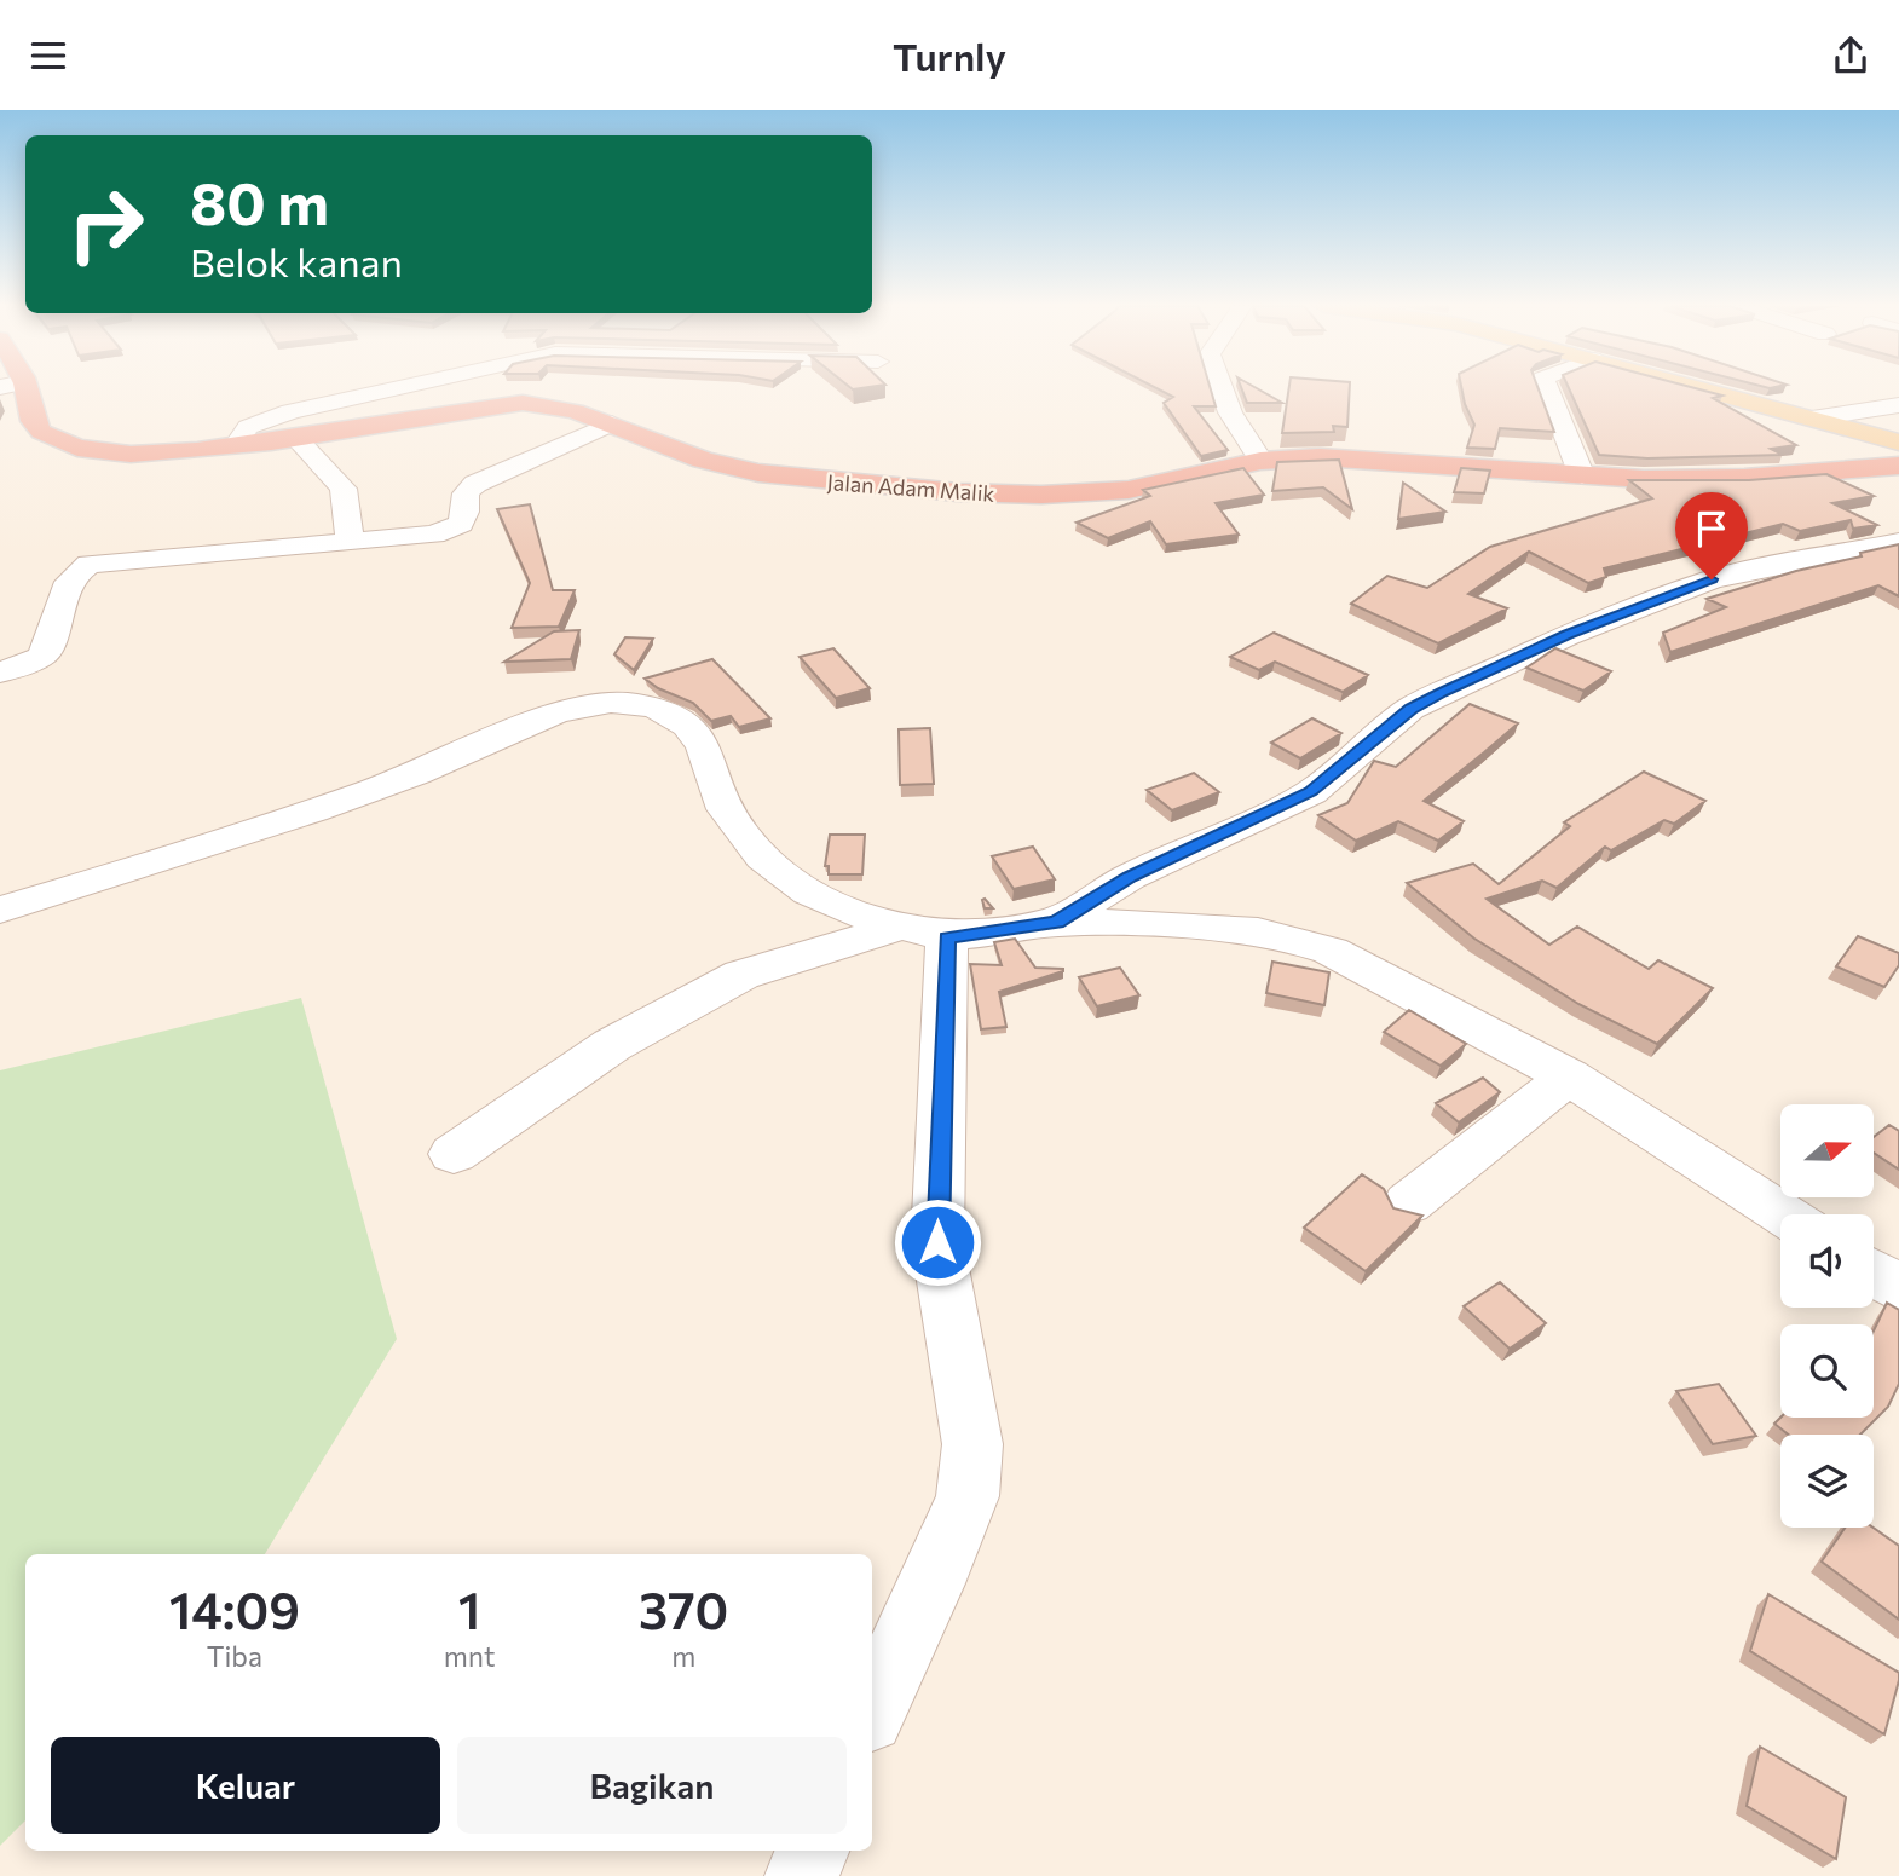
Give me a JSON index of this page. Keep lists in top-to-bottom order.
{
  "streets": {
    "highway": ["Jalan Adam Malik"]
  },
  "north": "right",
  "page": {
    "header": "Turnly",
    "turn": ["80 m", "Belok kanan"],
    "eta": [
      "14:09",
      "Tiba",
      "1",
      "mnt",
      "370",
      "m"
    ],
    "buttons": ["Keluar", "Bagikan"]
  }
}
